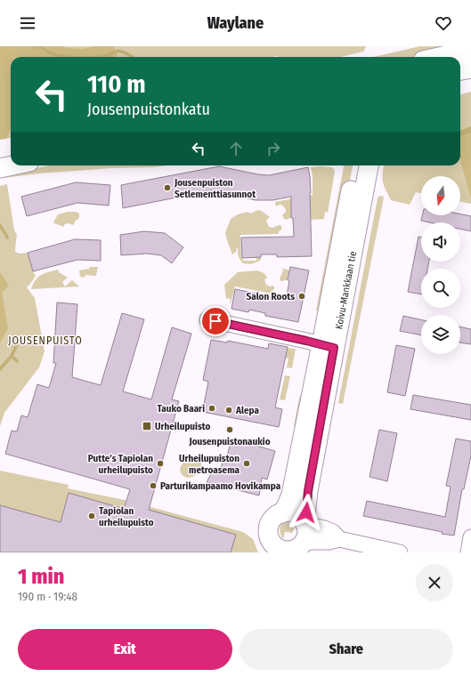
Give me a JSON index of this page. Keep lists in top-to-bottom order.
{
  "streets": {
    "main road": ["Koivu-Mankkaan tie"]
  },
  "districts": ["JOUSENPUISTO"],
  "places": {
    "other": [
      "Jousenpuiston Setlementtiasunnot",
      "Salon Roots",
      "Tauko Baari",
      "Alepa",
      "Jousenpuistonaukio",
      "Putte’s Tapiolan urheilupuisto",
      "Urheilupuiston metroasema",
      "Parturikampaamo Hovikampa",
      "Tapiolan urheilupuisto"
    ],
    "transit": ["Urheilupuisto"]
  },
  "north": "bottom",
  "page": {
    "header": "Waylane",
    "turn": ["110 m", "Jousenpuistonkatu"],
    "heading": ["1 min", "190 m · 19:48"],
    "buttons": ["Exit", "Share"]
  }
}
